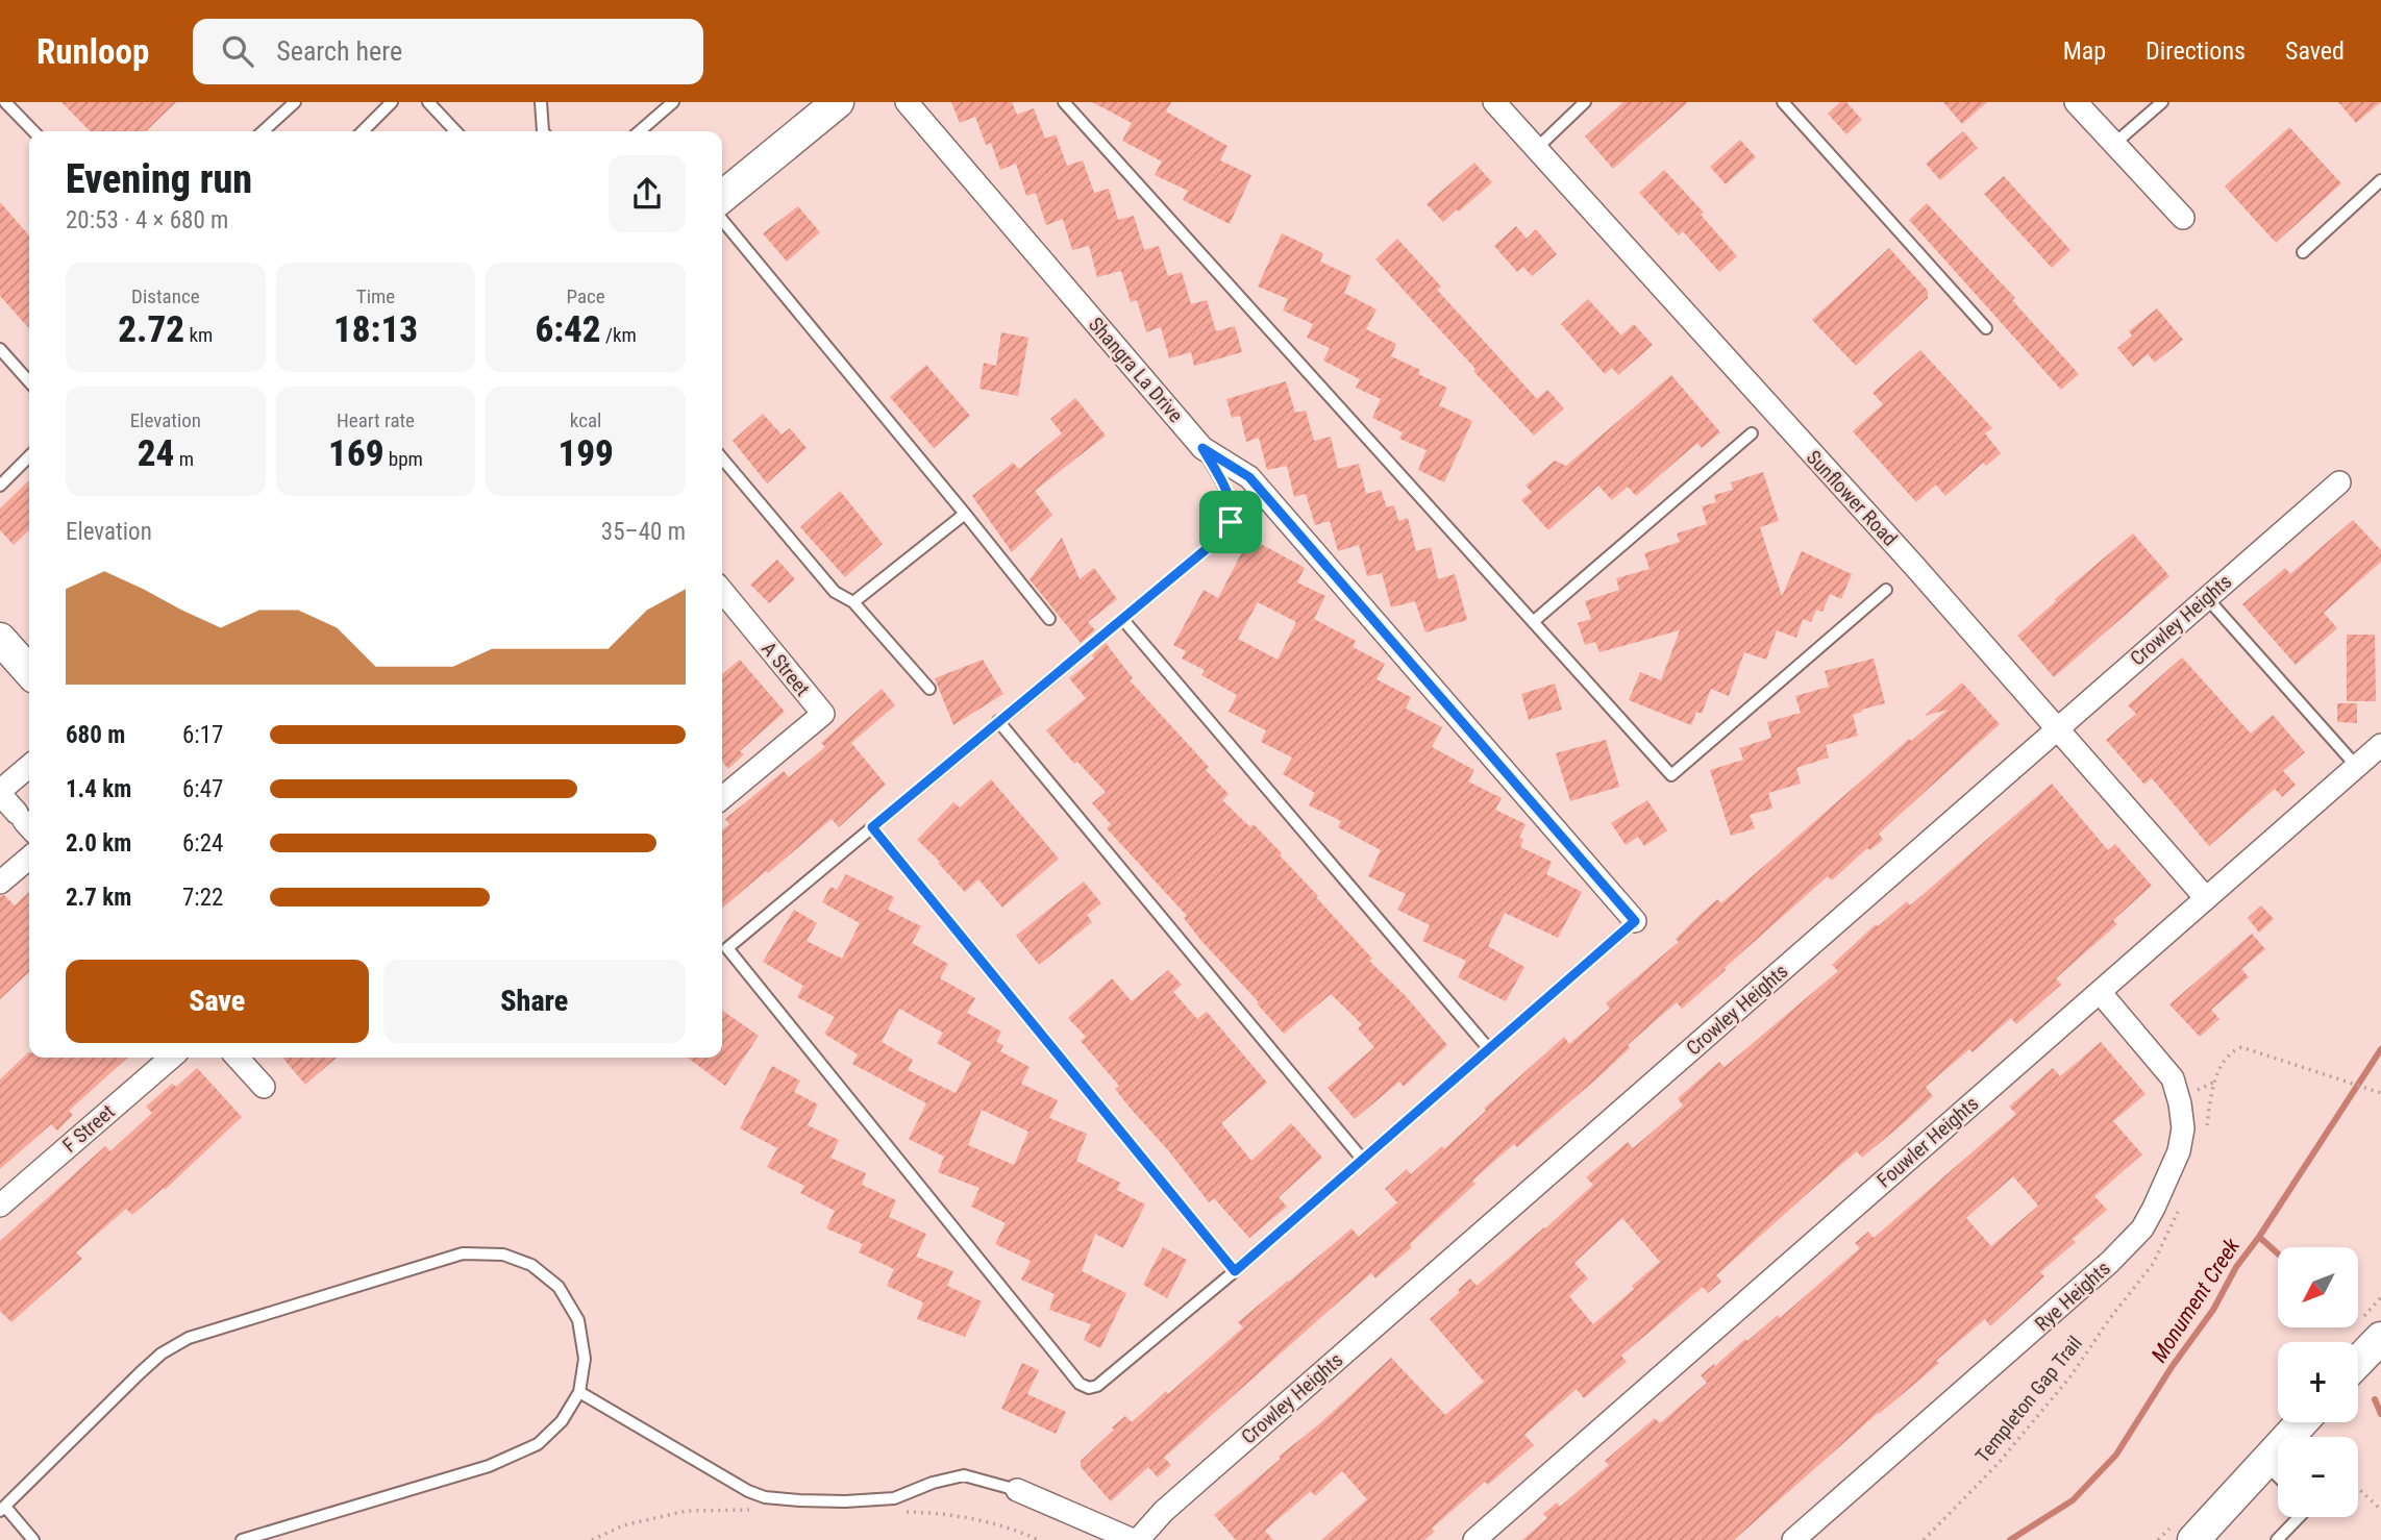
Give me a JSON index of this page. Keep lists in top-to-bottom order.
{
  "streets": {
    "street": [
      "Shangra La Drive",
      "Sunflower Road",
      "Crowley Heights",
      "A Street",
      "F Street",
      "Fouwler Heights",
      "Rye Heights"
    ],
    "path": ["Templeton Gap Trail"]
  },
  "crossings": [
    ["Sunflower Road", "Crowley Heights"],
    ["Sunflower Road", "Fouwler Heights"],
    ["Fouwler Heights", "Rye Heights"]
  ],
  "water": ["Monument Creek"],
  "north": "bottom left",
  "page": {
    "header": "Runloop",
    "search": "Search here",
    "nav": ["Map", "Directions", "Saved"],
    "heading": ["Evening run", "20:53 · 4 × 680 m"],
    "stats": [
      ["Distance", "2.72 km"],
      ["Time", "18:13"],
      ["Pace", "6:42 /km"],
      ["Elevation", "24 m"],
      ["Heart rate", "169 bpm"],
      ["kcal", "199"]
    ],
    "chart": ["Elevation", "35–40 m"],
    "list": [
      {
        "name": "680 m",
        "note": "6:17"
      },
      {
        "name": "1.4 km",
        "note": "6:47"
      },
      {
        "name": "2.0 km",
        "note": "6:24"
      },
      {
        "name": "2.7 km",
        "note": "7:22"
      }
    ],
    "buttons": ["Save", "Share"],
    "map_buttons": ["+", "−"]
  }
}
